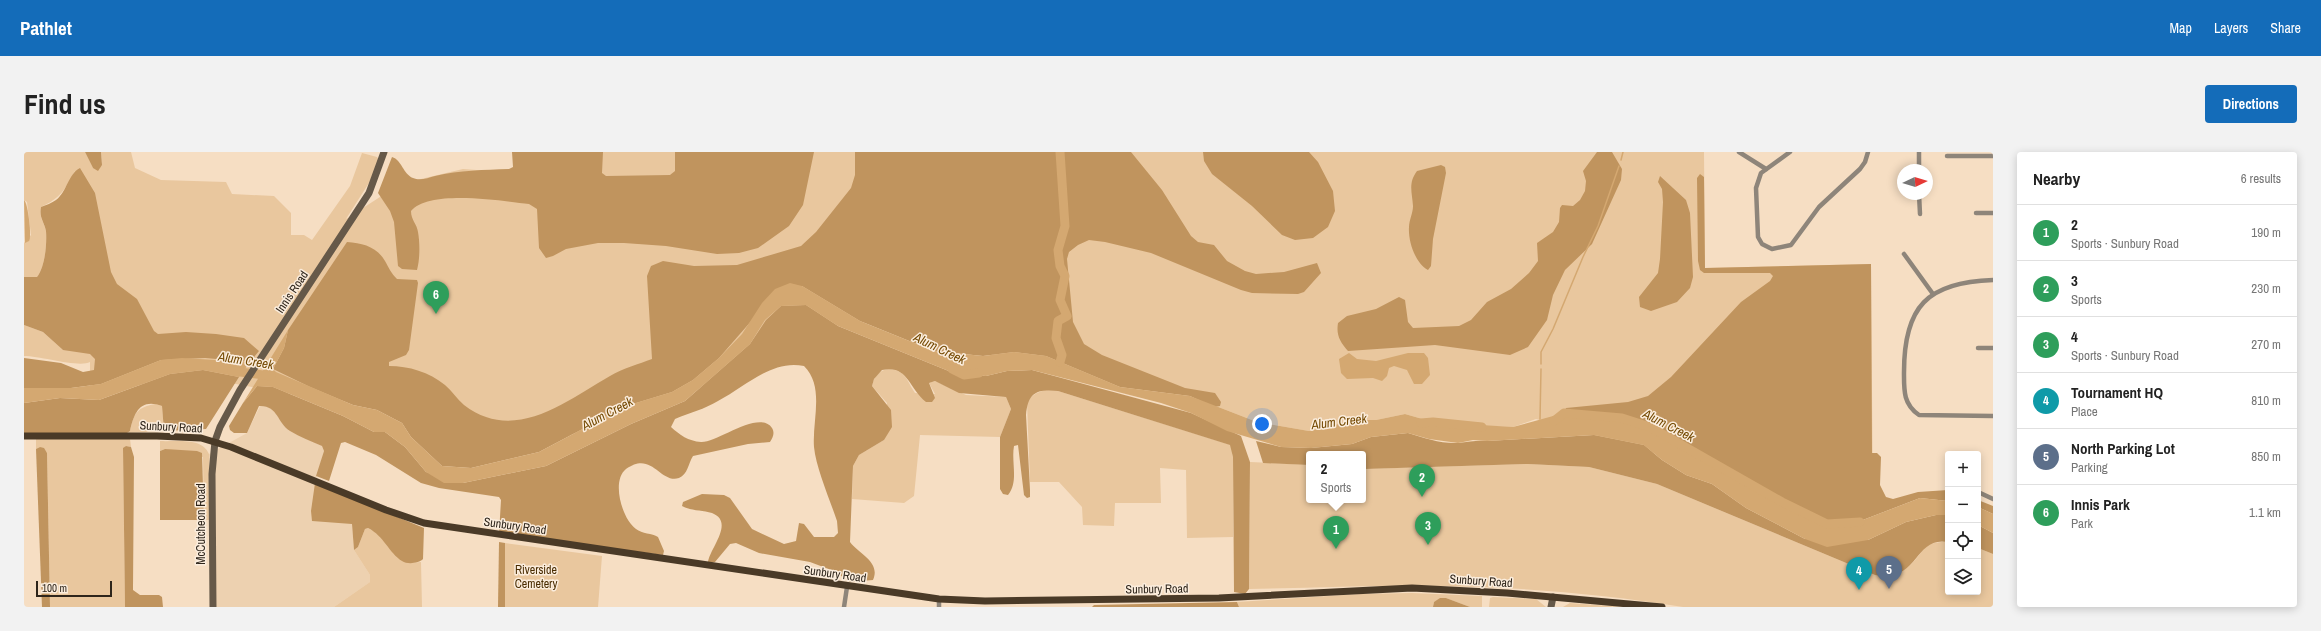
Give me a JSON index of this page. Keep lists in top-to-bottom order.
{
  "streets": {
    "main road": ["Innis Road", "Sunbury Road", "McCutcheon Road"]
  },
  "crossings": [
    ["Innis Road", "Sunbury Road"],
    ["Innis Road", "McCutcheon Road"],
    ["Sunbury Road", "McCutcheon Road"]
  ],
  "water": ["Alum Creek"],
  "parks": ["Riverside Cemetery"],
  "scale_bar": "100 m",
  "north": "right",
  "page": {
    "header": "Pathlet",
    "nav": ["Map", "Layers", "Share"],
    "title": "Find us",
    "buttons": "Directions",
    "heading": ["Nearby", "6 results"],
    "list": [
      {
        "mark": "1",
        "name": "2",
        "note": "Sports · Sunbury Road",
        "value": "190 m"
      },
      {
        "mark": "2",
        "name": "3",
        "note": "Sports",
        "value": "230 m"
      },
      {
        "mark": "3",
        "name": "4",
        "note": "Sports · Sunbury Road",
        "value": "270 m"
      },
      {
        "mark": "4",
        "name": "Tournament HQ",
        "note": "Place",
        "value": "810 m"
      },
      {
        "mark": "5",
        "name": "North Parking Lot",
        "note": "Parking",
        "value": "850 m"
      },
      {
        "mark": "6",
        "name": "Innis Park",
        "note": "Park",
        "value": "1.1 km"
      }
    ],
    "pins": [
      "6",
      "2",
      "3",
      "1",
      "5",
      "4"
    ],
    "map_buttons": ["+", "−"],
    "popup": ["2", "Sports"],
    "scale": "100 m"
  }
}
